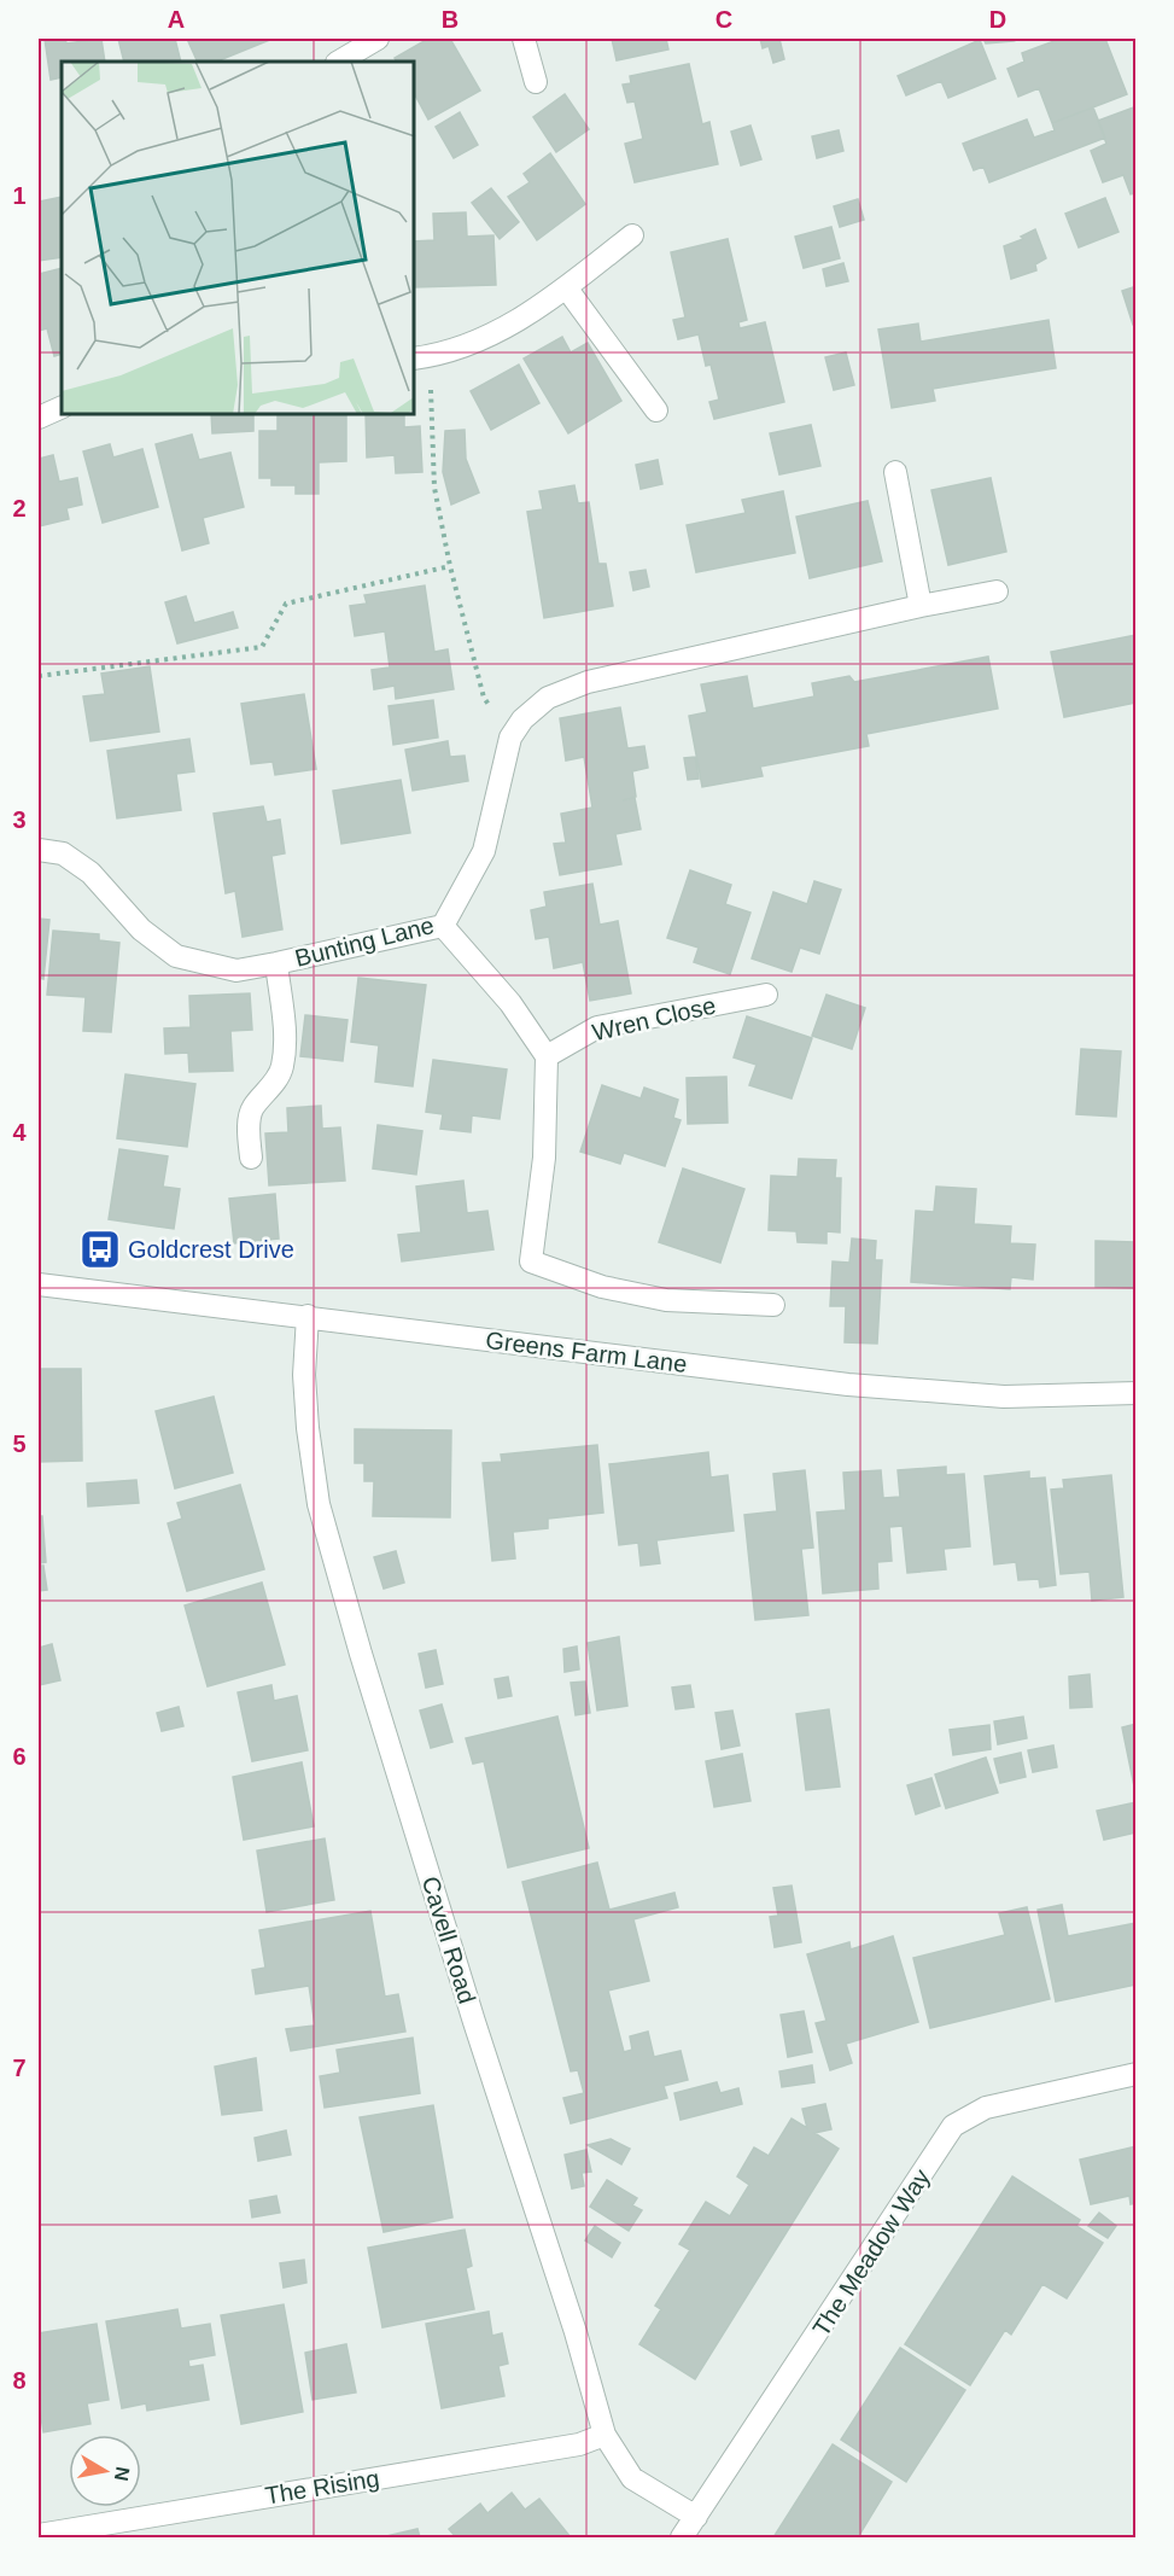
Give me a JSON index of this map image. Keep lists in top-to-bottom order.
{
  "streets": {
    "street": [
      "Bunting Lane",
      "Wren Close",
      "Greens Farm Lane",
      "Cavell Road",
      "The Meadow Way",
      "The Rising"
    ]
  },
  "crossings": [
    ["Greens Farm Lane", "Cavell Road"],
    ["Cavell Road", "The Meadow Way"],
    ["Cavell Road", "The Rising"]
  ],
  "places": {
    "bus stop": ["Goldcrest Drive"]
  },
  "north": "right",
  "grid": {
    "columns": [
      "A",
      "B",
      "C",
      "D"
    ],
    "rows": [
      "1",
      "2",
      "3",
      "4",
      "5",
      "6",
      "7",
      "8"
    ]
  }
}
